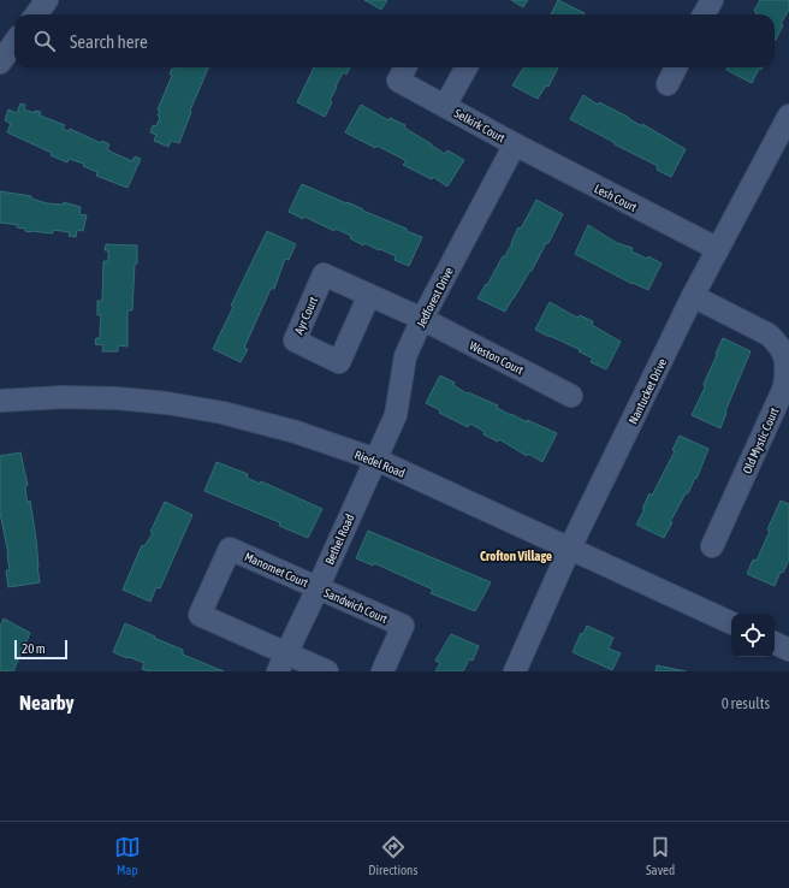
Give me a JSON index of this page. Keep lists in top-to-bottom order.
{
  "streets": {
    "street": [
      "Selkirk Court",
      "Lesh Court",
      "Jedforest Drive",
      "Weston Court",
      "Nantucket Drive",
      "Old Mystic Court",
      "Riedel Road",
      "Bethel Road",
      "Manomet Court",
      "Sandwich Court"
    ]
  },
  "crossings": [
    ["Selkirk Court", "Lesh Court"],
    ["Selkirk Court", "Jedforest Drive"],
    ["Lesh Court", "Jedforest Drive"],
    ["Lesh Court", "Nantucket Drive"],
    ["Jedforest Drive", "Weston Court"],
    ["Jedforest Drive", "Riedel Road"],
    ["Jedforest Drive", "Bethel Road"],
    ["Nantucket Drive", "Old Mystic Court"],
    ["Nantucket Drive", "Riedel Road"],
    ["Riedel Road", "Bethel Road"],
    ["Bethel Road", "Manomet Court"],
    ["Bethel Road", "Sandwich Court"],
    ["Manomet Court", "Sandwich Court"]
  ],
  "districts": ["Crofton Village"],
  "scale_bar": "20 m",
  "page": {
    "search": "Search here",
    "scale": "20 m",
    "heading": ["Nearby", "0 results"],
    "nav": ["Map", "Directions", "Saved"]
  }
}
